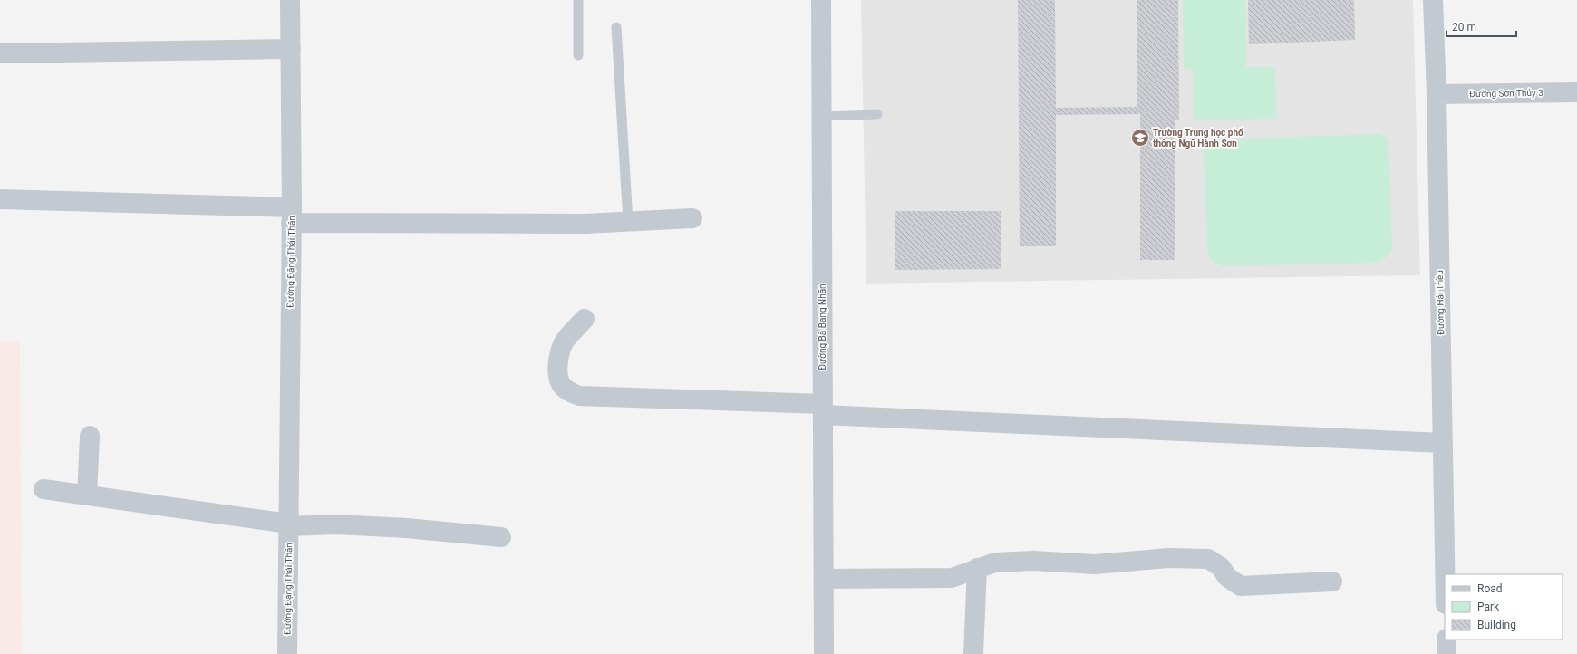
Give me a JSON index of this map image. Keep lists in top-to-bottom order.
{
  "streets": {
    "street": [
      "Đường Sơn Thủy 3",
      "Đường Đặng Thái Thân",
      "Đường Hải Triều",
      "Đường Bà Bang Nhãn"
    ]
  },
  "crossings": [
    ["Đường Sơn Thủy 3", "Đường Hải Triều"]
  ],
  "places": {
    "school or university": ["Trường Trung học phổ thông Ngũ Hành Sơn"]
  },
  "legend": ["Road", "Park", "Building"],
  "scale_bar": "20 m"
}
